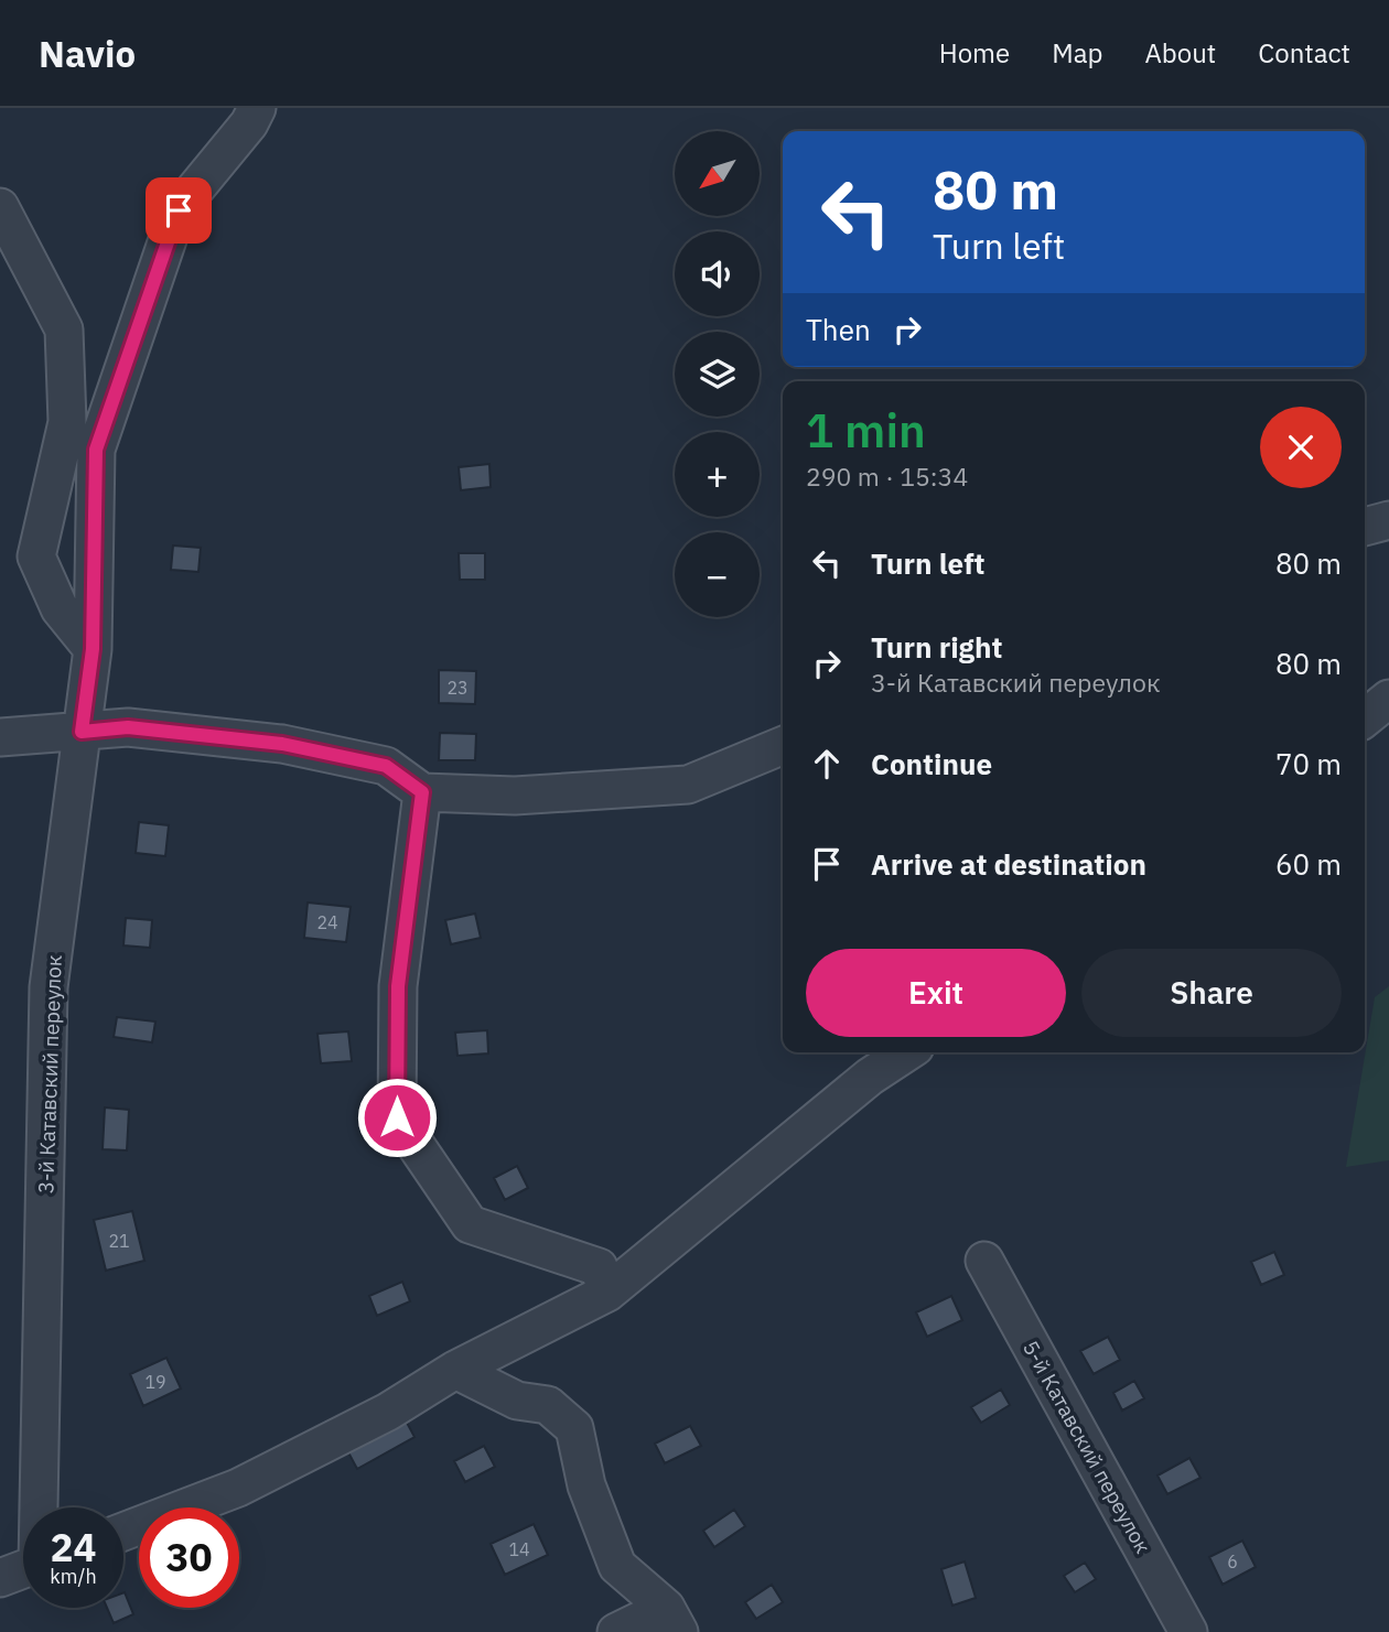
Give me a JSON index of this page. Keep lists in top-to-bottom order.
{
  "streets": {
    "street": ["3-й Катавский переулок", "5-й Катавский переулок"]
  },
  "house_numbers": [
    "23",
    "24",
    "21",
    "19",
    "14",
    "6"
  ],
  "north": "bottom left",
  "page": {
    "header": "Navio",
    "nav": [
      "Home",
      "Map",
      "About",
      "Contact"
    ],
    "map_buttons": ["+", "−"],
    "turn": ["80 m", "Turn left"],
    "then": "Then",
    "heading": ["1 min", "290 m · 15:34"],
    "list": [
      {
        "name": "Turn left",
        "value": "80 m"
      },
      {
        "name": "Turn right",
        "note": "3-й Катавский переулок",
        "value": "80 m"
      },
      {
        "name": "Continue",
        "value": "70 m"
      },
      {
        "name": "Arrive at destination",
        "value": "60 m"
      }
    ],
    "buttons": ["Exit", "Share"],
    "speed": "24 km/h",
    "limit": "30"
  }
}
